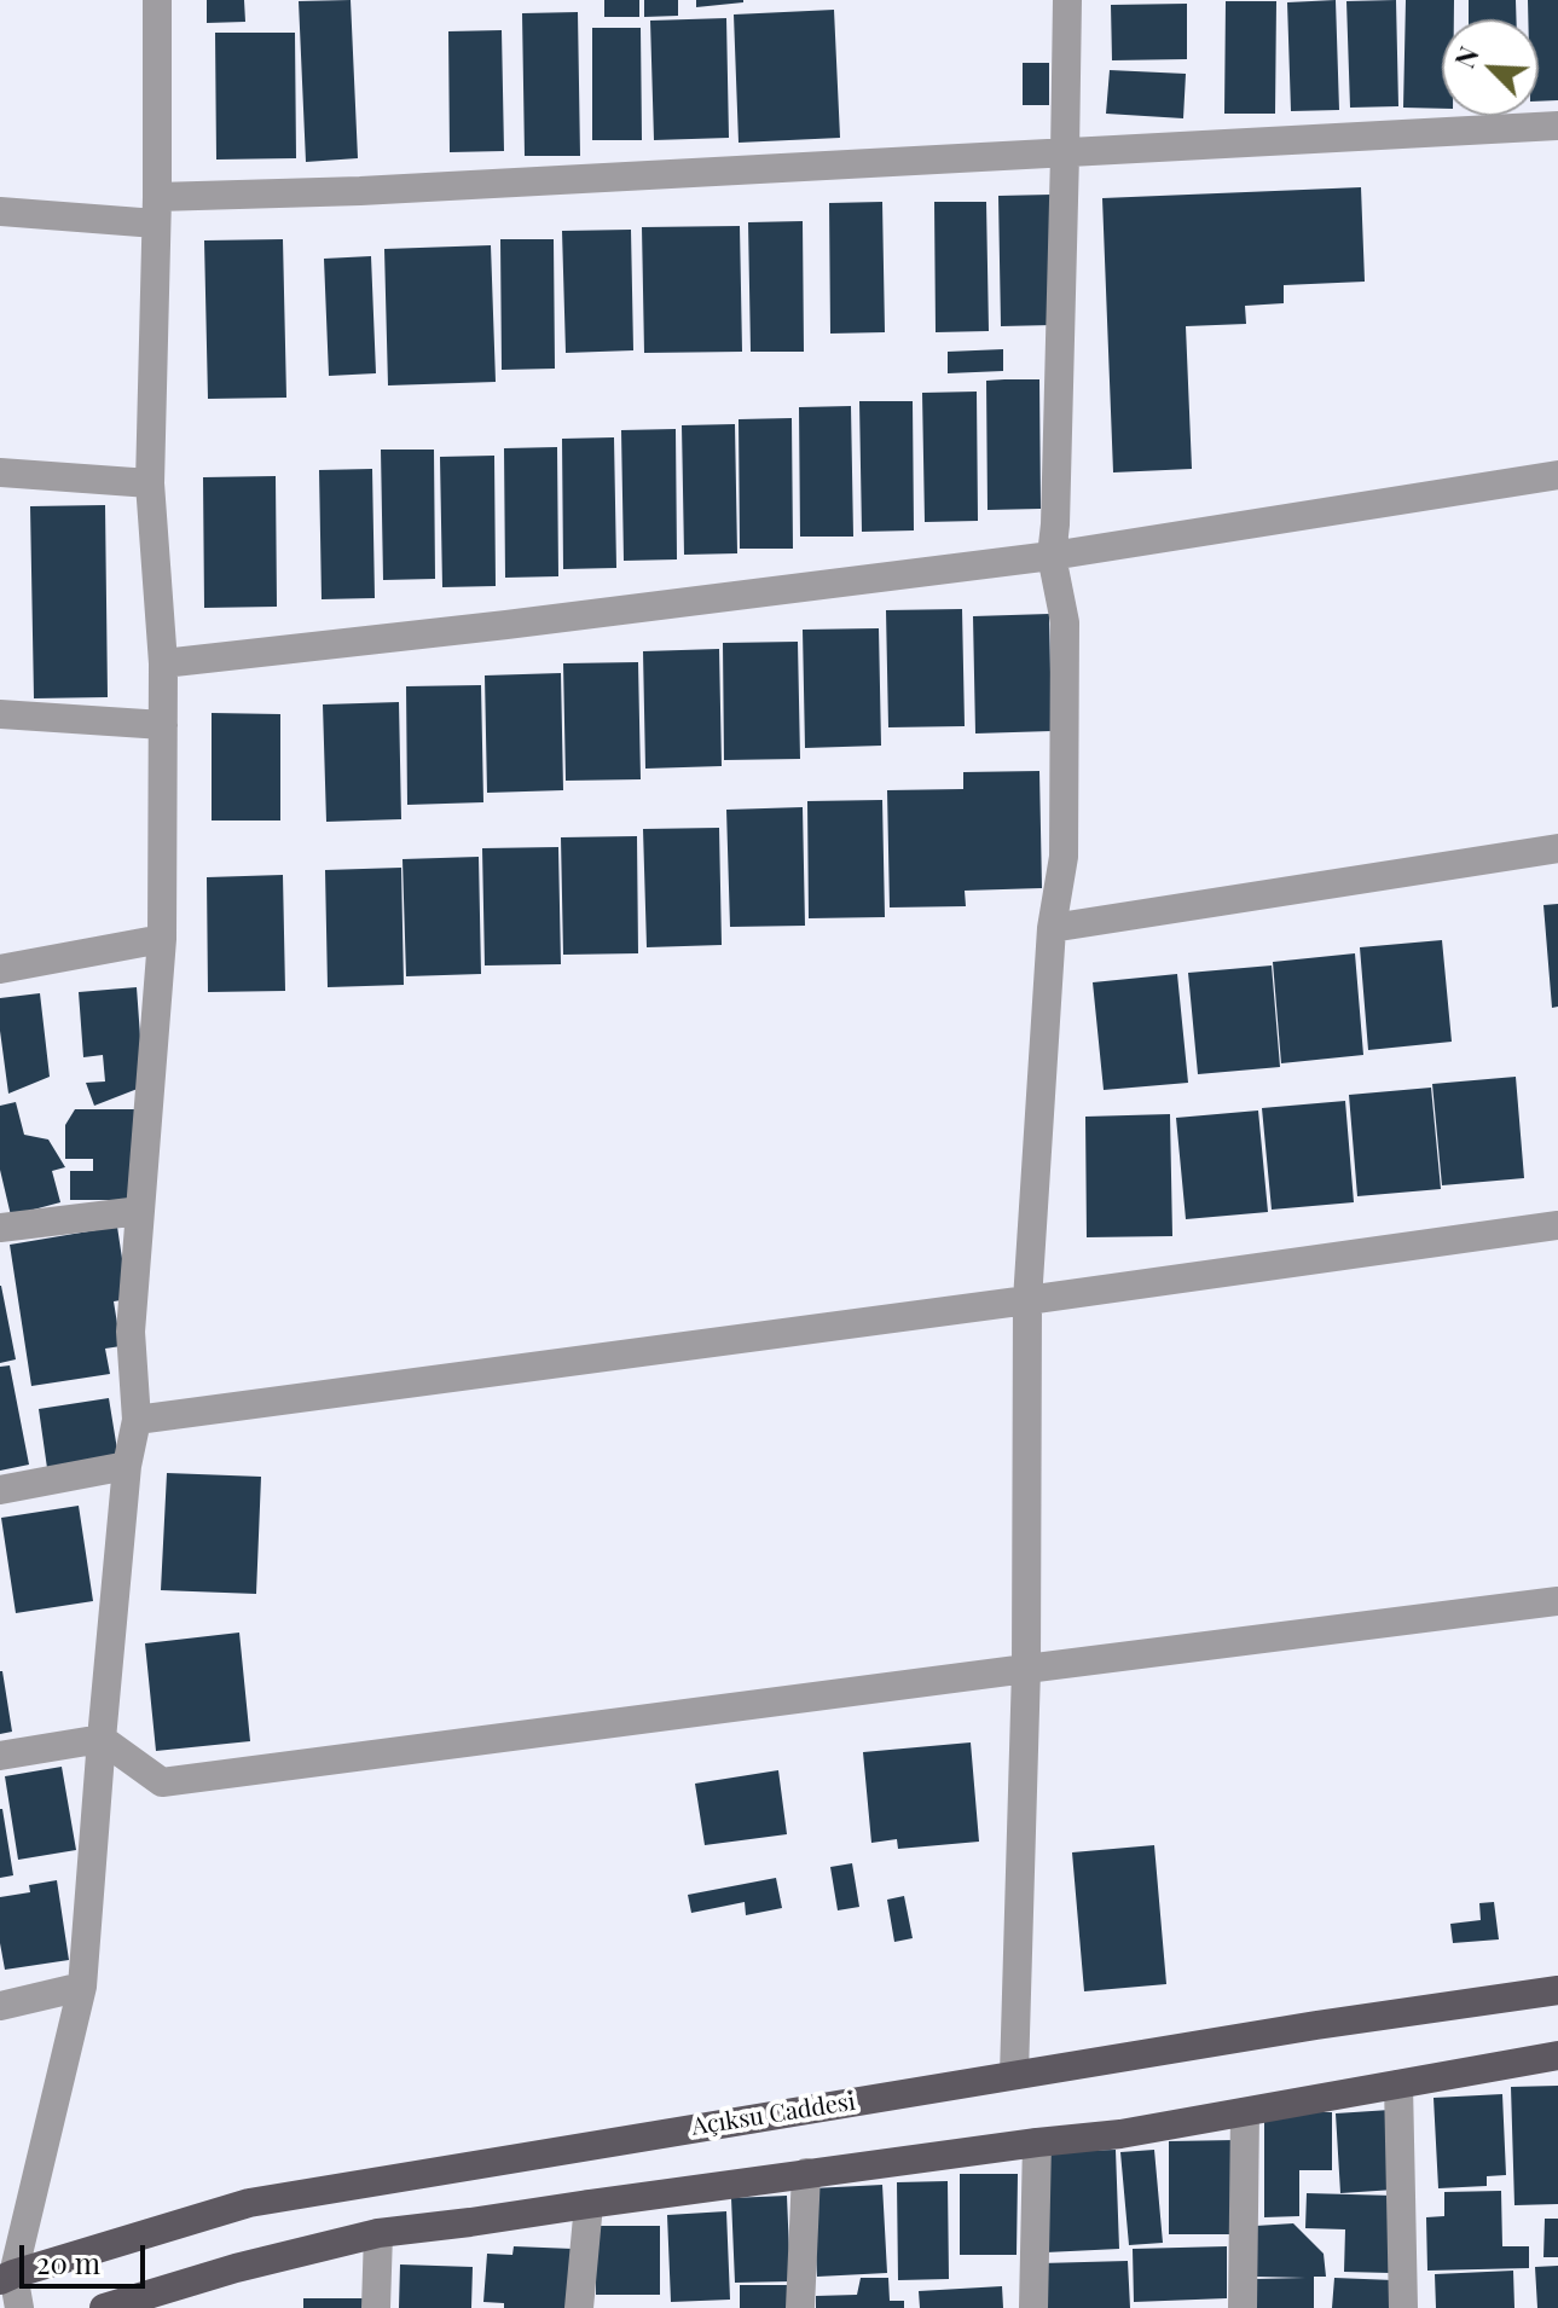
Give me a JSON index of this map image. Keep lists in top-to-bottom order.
{
  "streets": {
    "main road": ["Açıksu Caddesi"]
  },
  "scale_bar": "20 m",
  "north": "top left"
}
